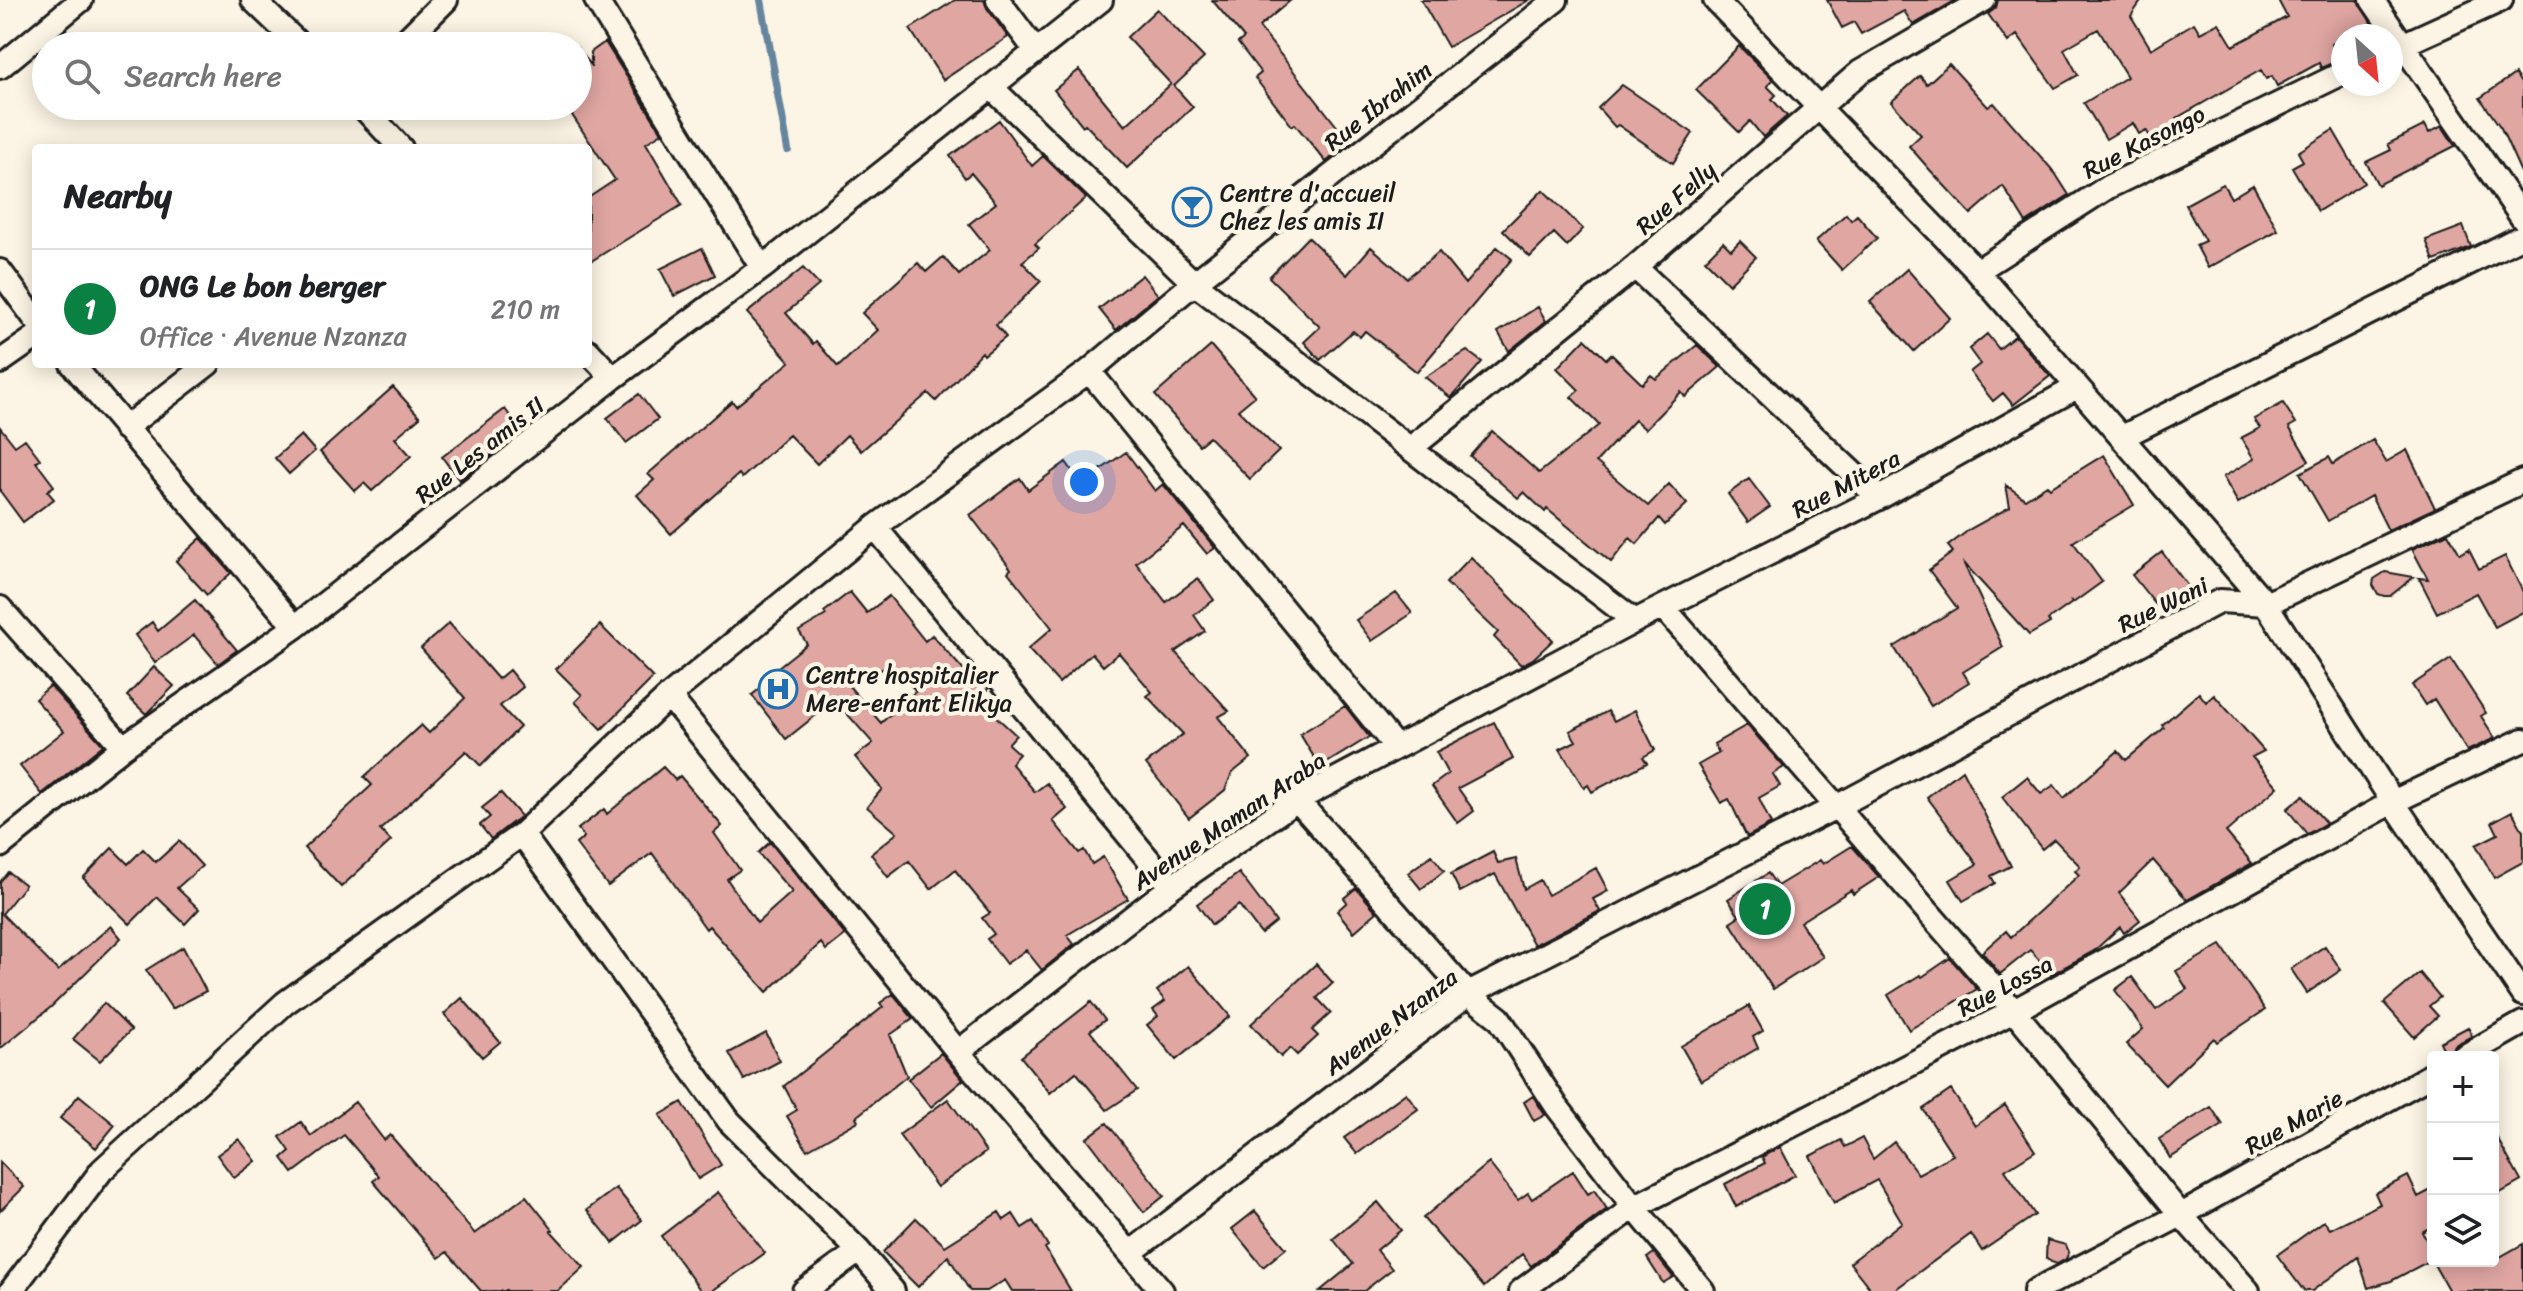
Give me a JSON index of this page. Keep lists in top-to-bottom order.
{
  "streets": {
    "street": [
      "Rue Ibrahim",
      "Rue Kasongo",
      "Rue Felly",
      "Rue Les amis II",
      "Rue Mitera",
      "Rue Wani",
      "Avenue Maman Araba",
      "Rue Lossa",
      "Avenue Nzanza",
      "Rue Marie"
    ]
  },
  "crossings": [
    ["Rue Mitera", "Avenue Maman Araba"],
    ["Rue Wani", "Avenue Nzanza"]
  ],
  "places": {
    "bar": ["Centre d'accueil Chez les amis II"],
    "hospital": ["Centre hospitalier Mere-enfant Elikya"]
  },
  "north": "bottom right",
  "page": {
    "search": "Search here",
    "heading": "Nearby",
    "list": [
      {
        "mark": "1",
        "name": "ONG Le bon berger",
        "note": "Office · Avenue Nzanza",
        "value": "210 m"
      }
    ],
    "pins": "1",
    "map_buttons": ["+", "−"]
  }
}
